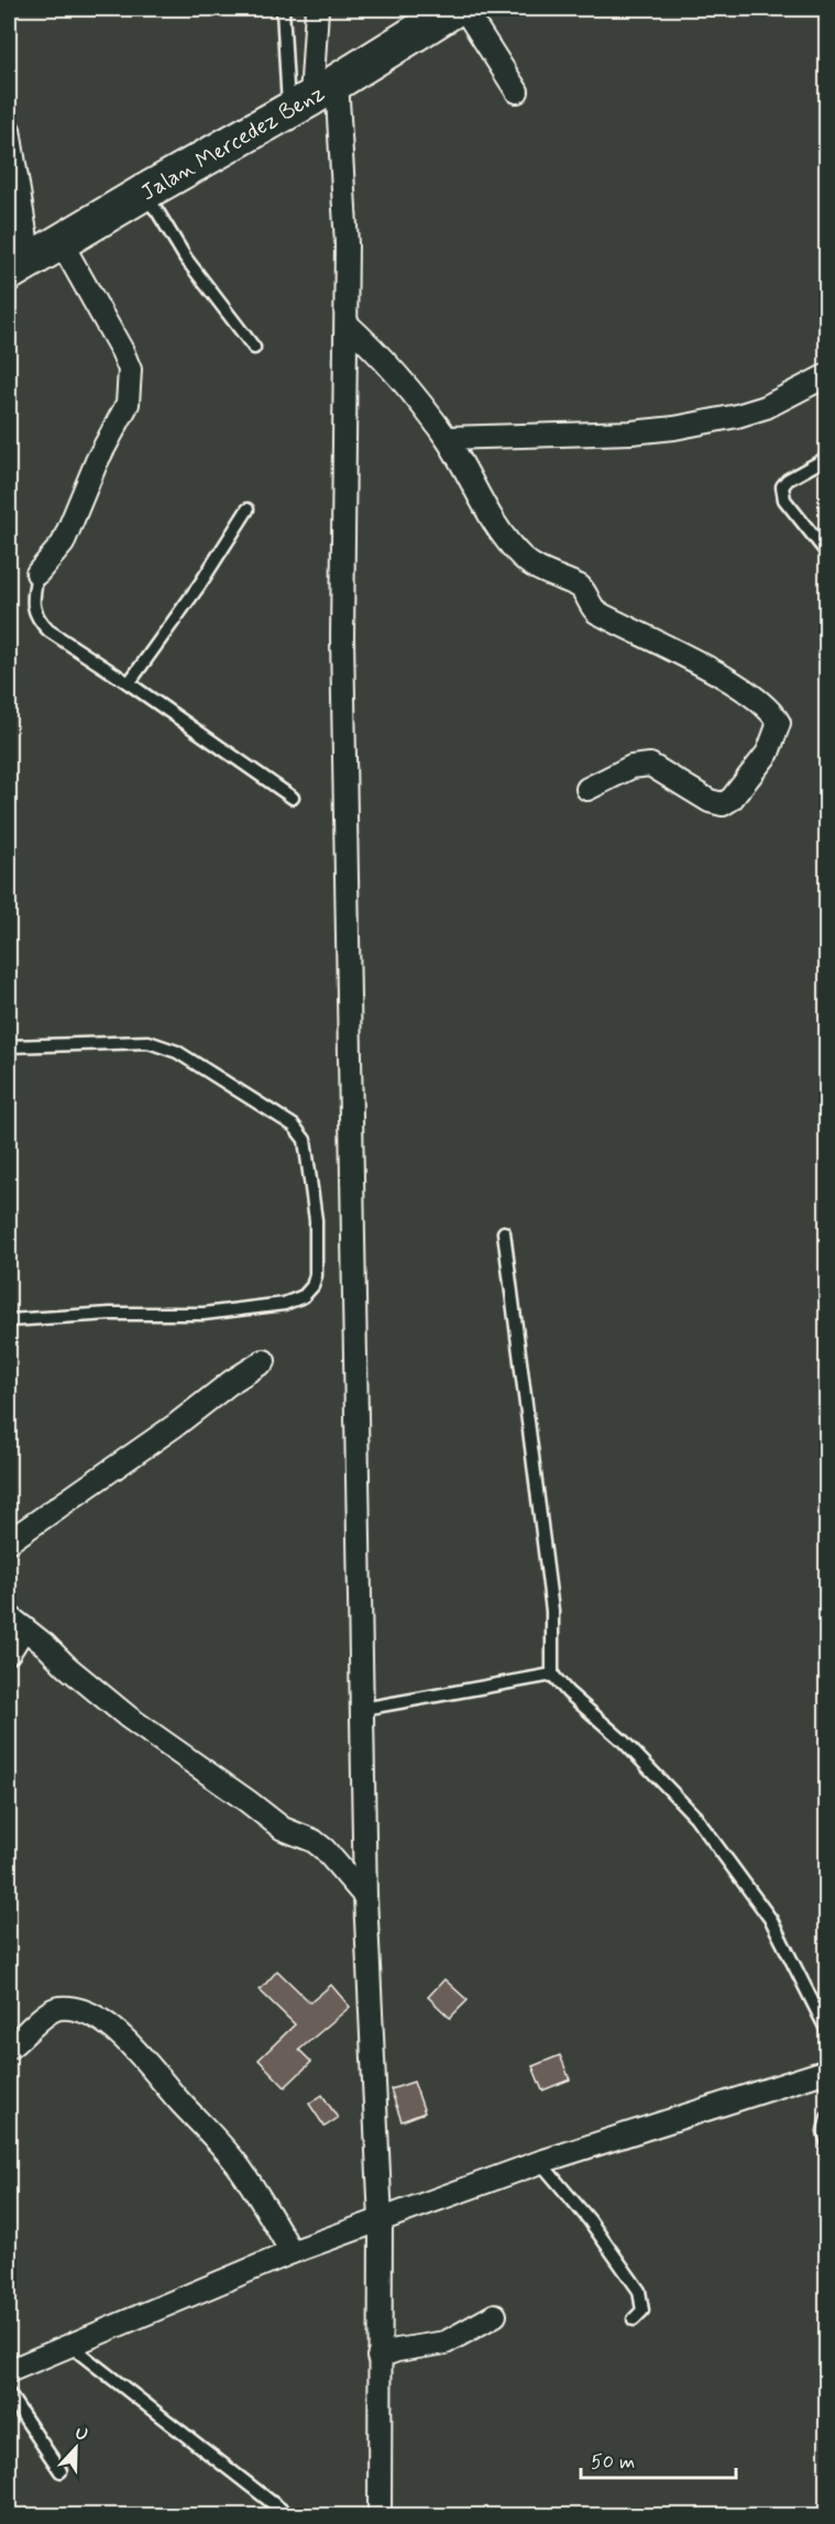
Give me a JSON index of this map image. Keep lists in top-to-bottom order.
{
  "streets": {
    "main road": ["Jalan Mercedez Benz"]
  },
  "scale_bar": "50 m",
  "north": "top"
}
